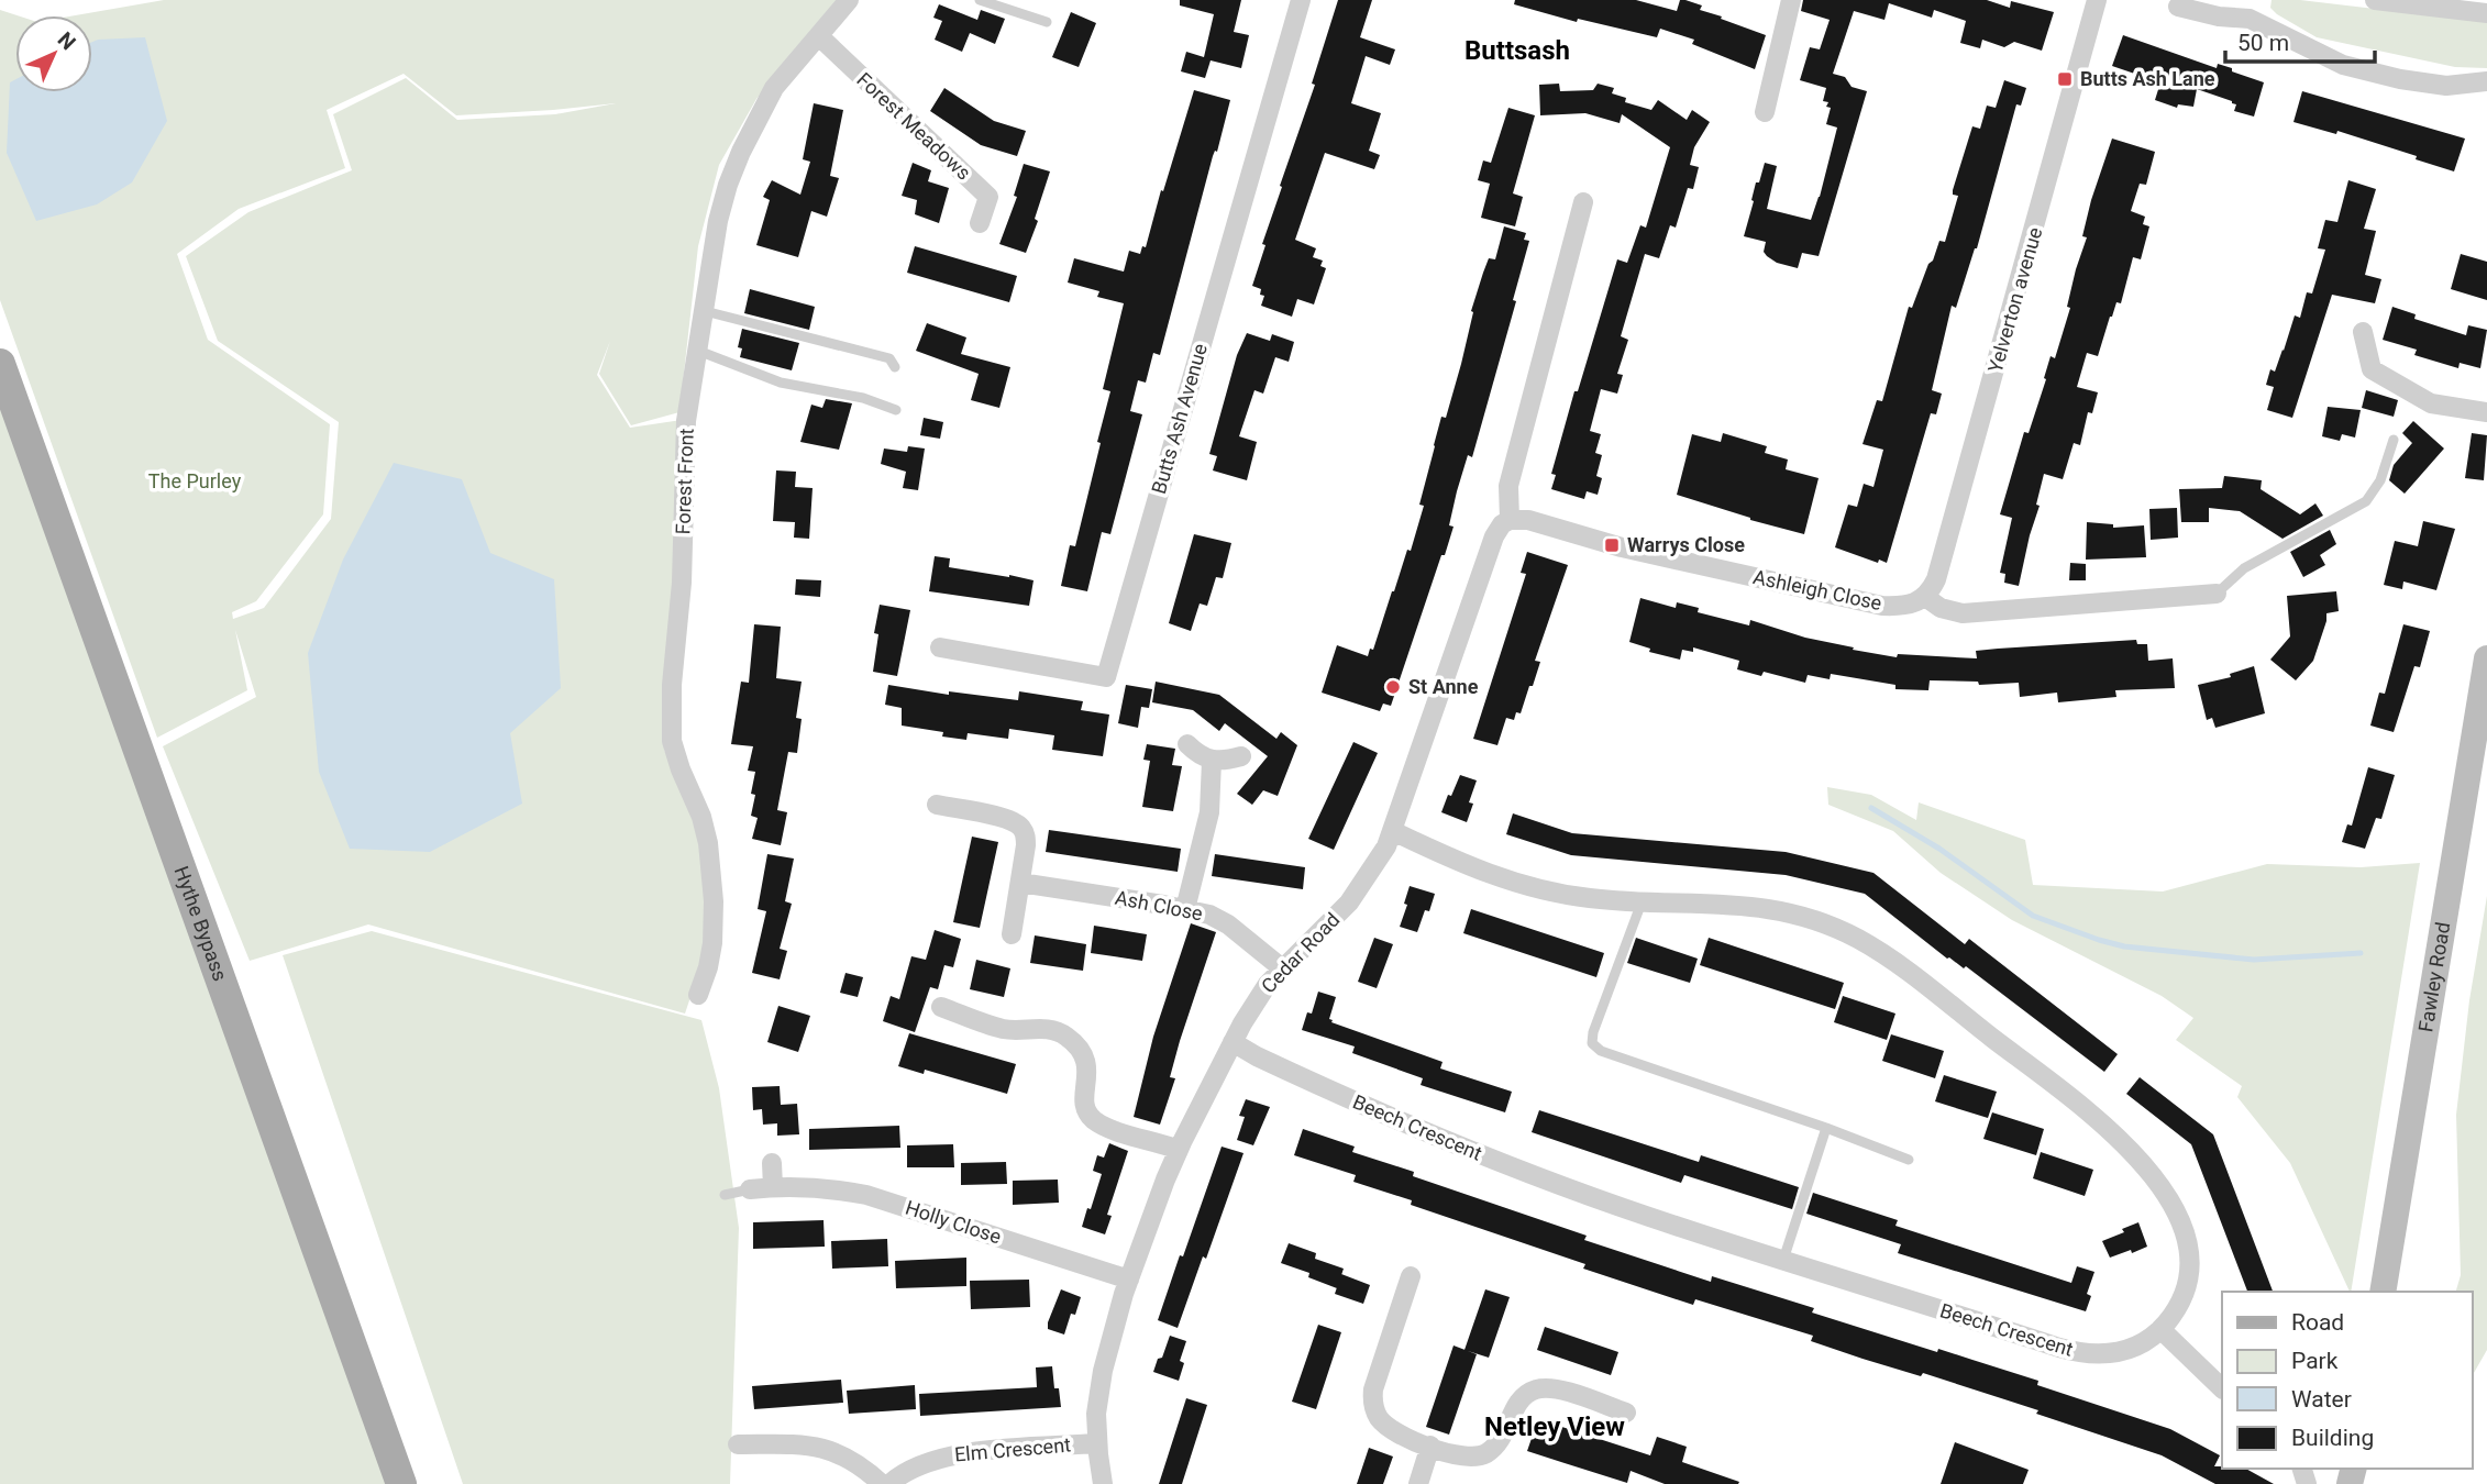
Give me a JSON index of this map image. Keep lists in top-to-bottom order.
{
  "streets": {
    "main road": ["Hythe Bypass"],
    "street": [
      "Forest Meadows",
      "Yelverton avenue",
      "Butts Ash Avenue",
      "Forest Front",
      "Ashleigh Close",
      "Ash Close",
      "Cedar Road",
      "Fawley Road",
      "Beech Crescent",
      "Holly Close",
      "Elm Crescent"
    ]
  },
  "crossings": [
    ["Forest Meadows", "Forest Front"],
    ["Yelverton avenue", "Ashleigh Close"],
    ["Ashleigh Close", "Cedar Road"],
    ["Ash Close", "Cedar Road"],
    ["Cedar Road", "Beech Crescent"],
    ["Cedar Road", "Holly Close"],
    ["Cedar Road", "Elm Crescent"]
  ],
  "districts": ["Buttsash", "Netley View"],
  "parks": ["The Purley"],
  "places": {
    "transit": ["Butts Ash Lane", "Warrys Close"],
    "other": ["St Anne"]
  },
  "legend": [
    "Road",
    "Park",
    "Water",
    "Building"
  ],
  "scale_bar": "50 m",
  "north": "top right"
}
